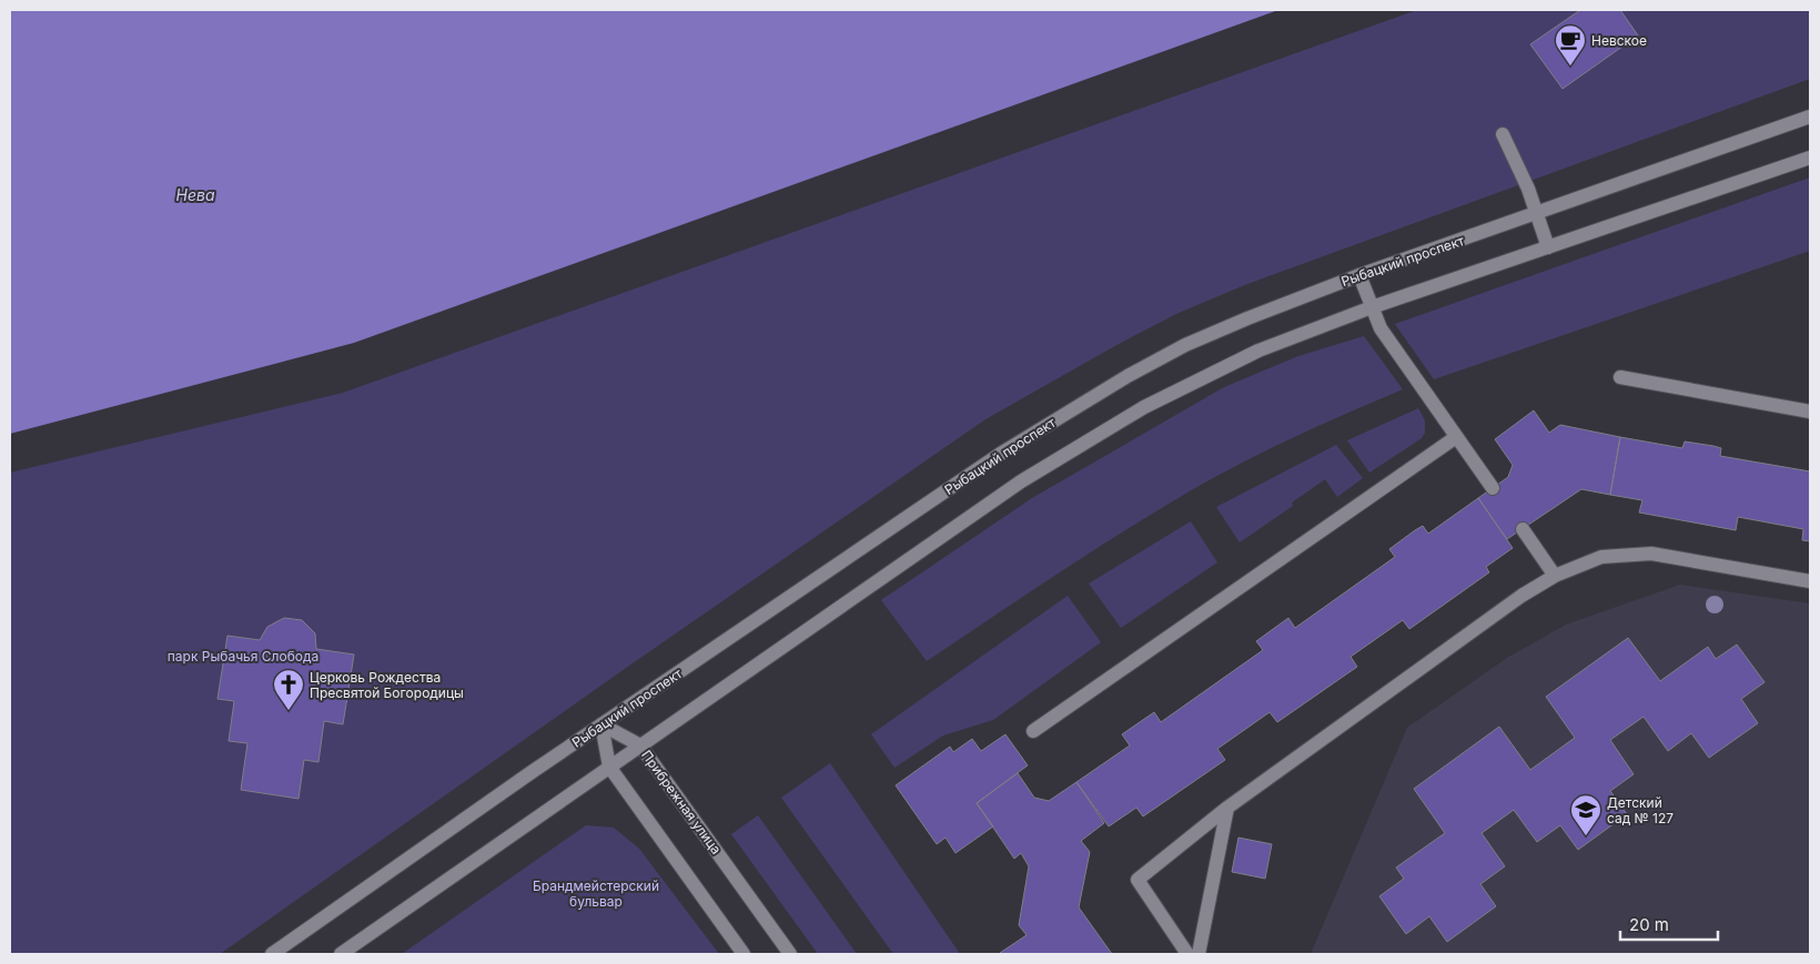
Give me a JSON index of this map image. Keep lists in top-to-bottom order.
{
  "streets": {
    "street": ["Рыбацкий проспект", "Прибрежная улица"]
  },
  "crossings": [
    ["Рыбацкий проспект", "Прибрежная улица"]
  ],
  "water": ["Нева"],
  "parks": ["парк Рыбачья Слобода", "Брандмейстерский бульвар"],
  "places": {
    "cafe": ["Невское"],
    "church": ["Церковь Рождества Пресвятой Богородицы"],
    "school or university": ["Детский сад № 127"]
  },
  "scale_bar": "20 m"
}
